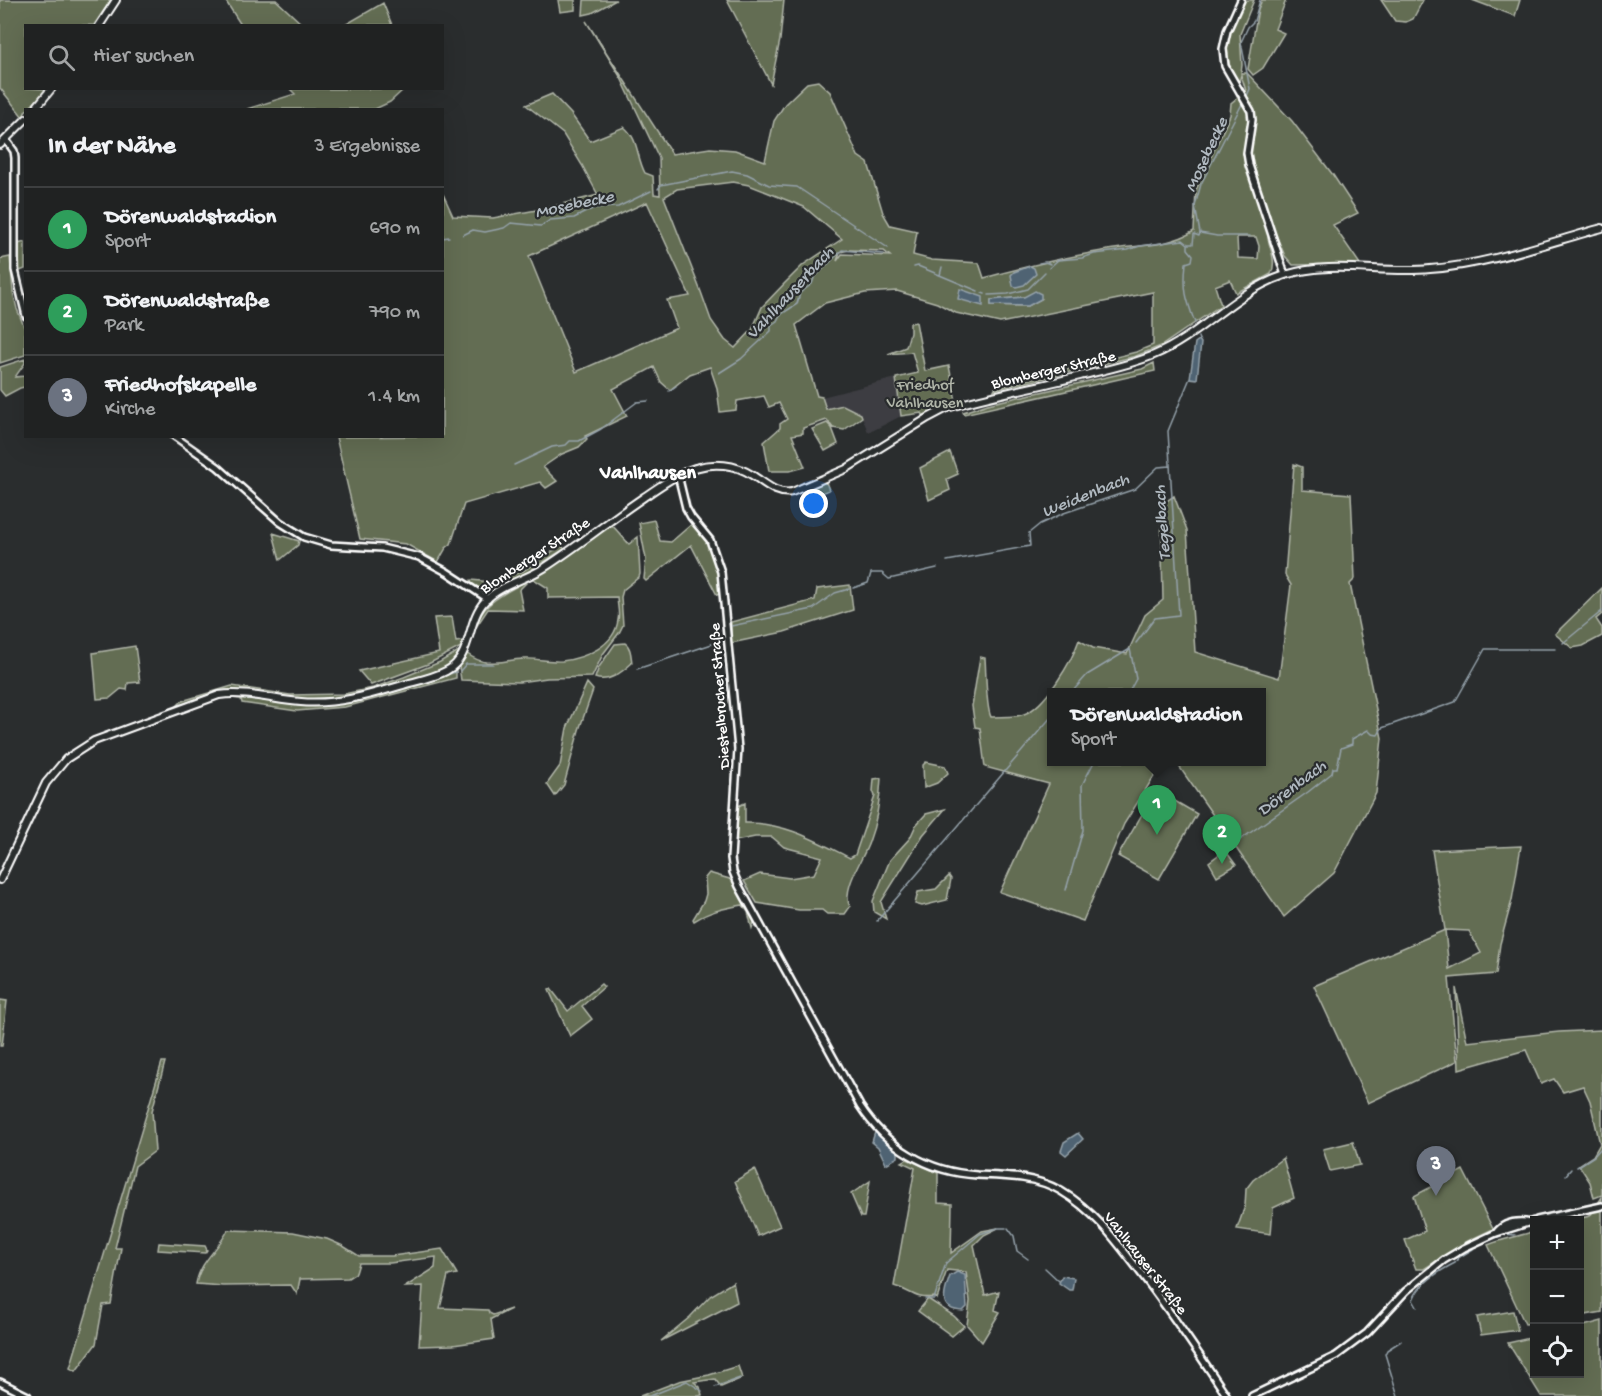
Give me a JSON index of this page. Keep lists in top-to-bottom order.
{
  "streets": {
    "main road": ["Blomberger Straße"],
    "street": ["Diestelbrucher Straße", "Vahlhauser Straße"]
  },
  "crossings": [
    ["Blomberger Straße", "Diestelbrucher Straße"],
    ["Diestelbrucher Straße", "Vahlhauser Straße"]
  ],
  "districts": ["Vahlhausen"],
  "water": [
    "Mosebecke",
    "Vahlhauserbach",
    "Weidenbach",
    "Tegelbach",
    "Dörenbach"
  ],
  "parks": ["Friedhof Vahlhausen"],
  "page": {
    "search": "Hier suchen",
    "heading": ["In der Nähe", "3 Ergebnisse"],
    "list": [
      {
        "mark": "1",
        "name": "Dörenwaldstadion",
        "note": "Sport",
        "value": "690 m"
      },
      {
        "mark": "2",
        "name": "Dörenwaldstraße",
        "note": "Park",
        "value": "790 m"
      },
      {
        "mark": "3",
        "name": "Friedhofskapelle",
        "note": "Kirche",
        "value": "1.4 km"
      }
    ],
    "popup": ["Dörenwaldstadion", "Sport"],
    "pins": ["1", "2", "3"],
    "map_buttons": ["+", "−"]
  }
}
